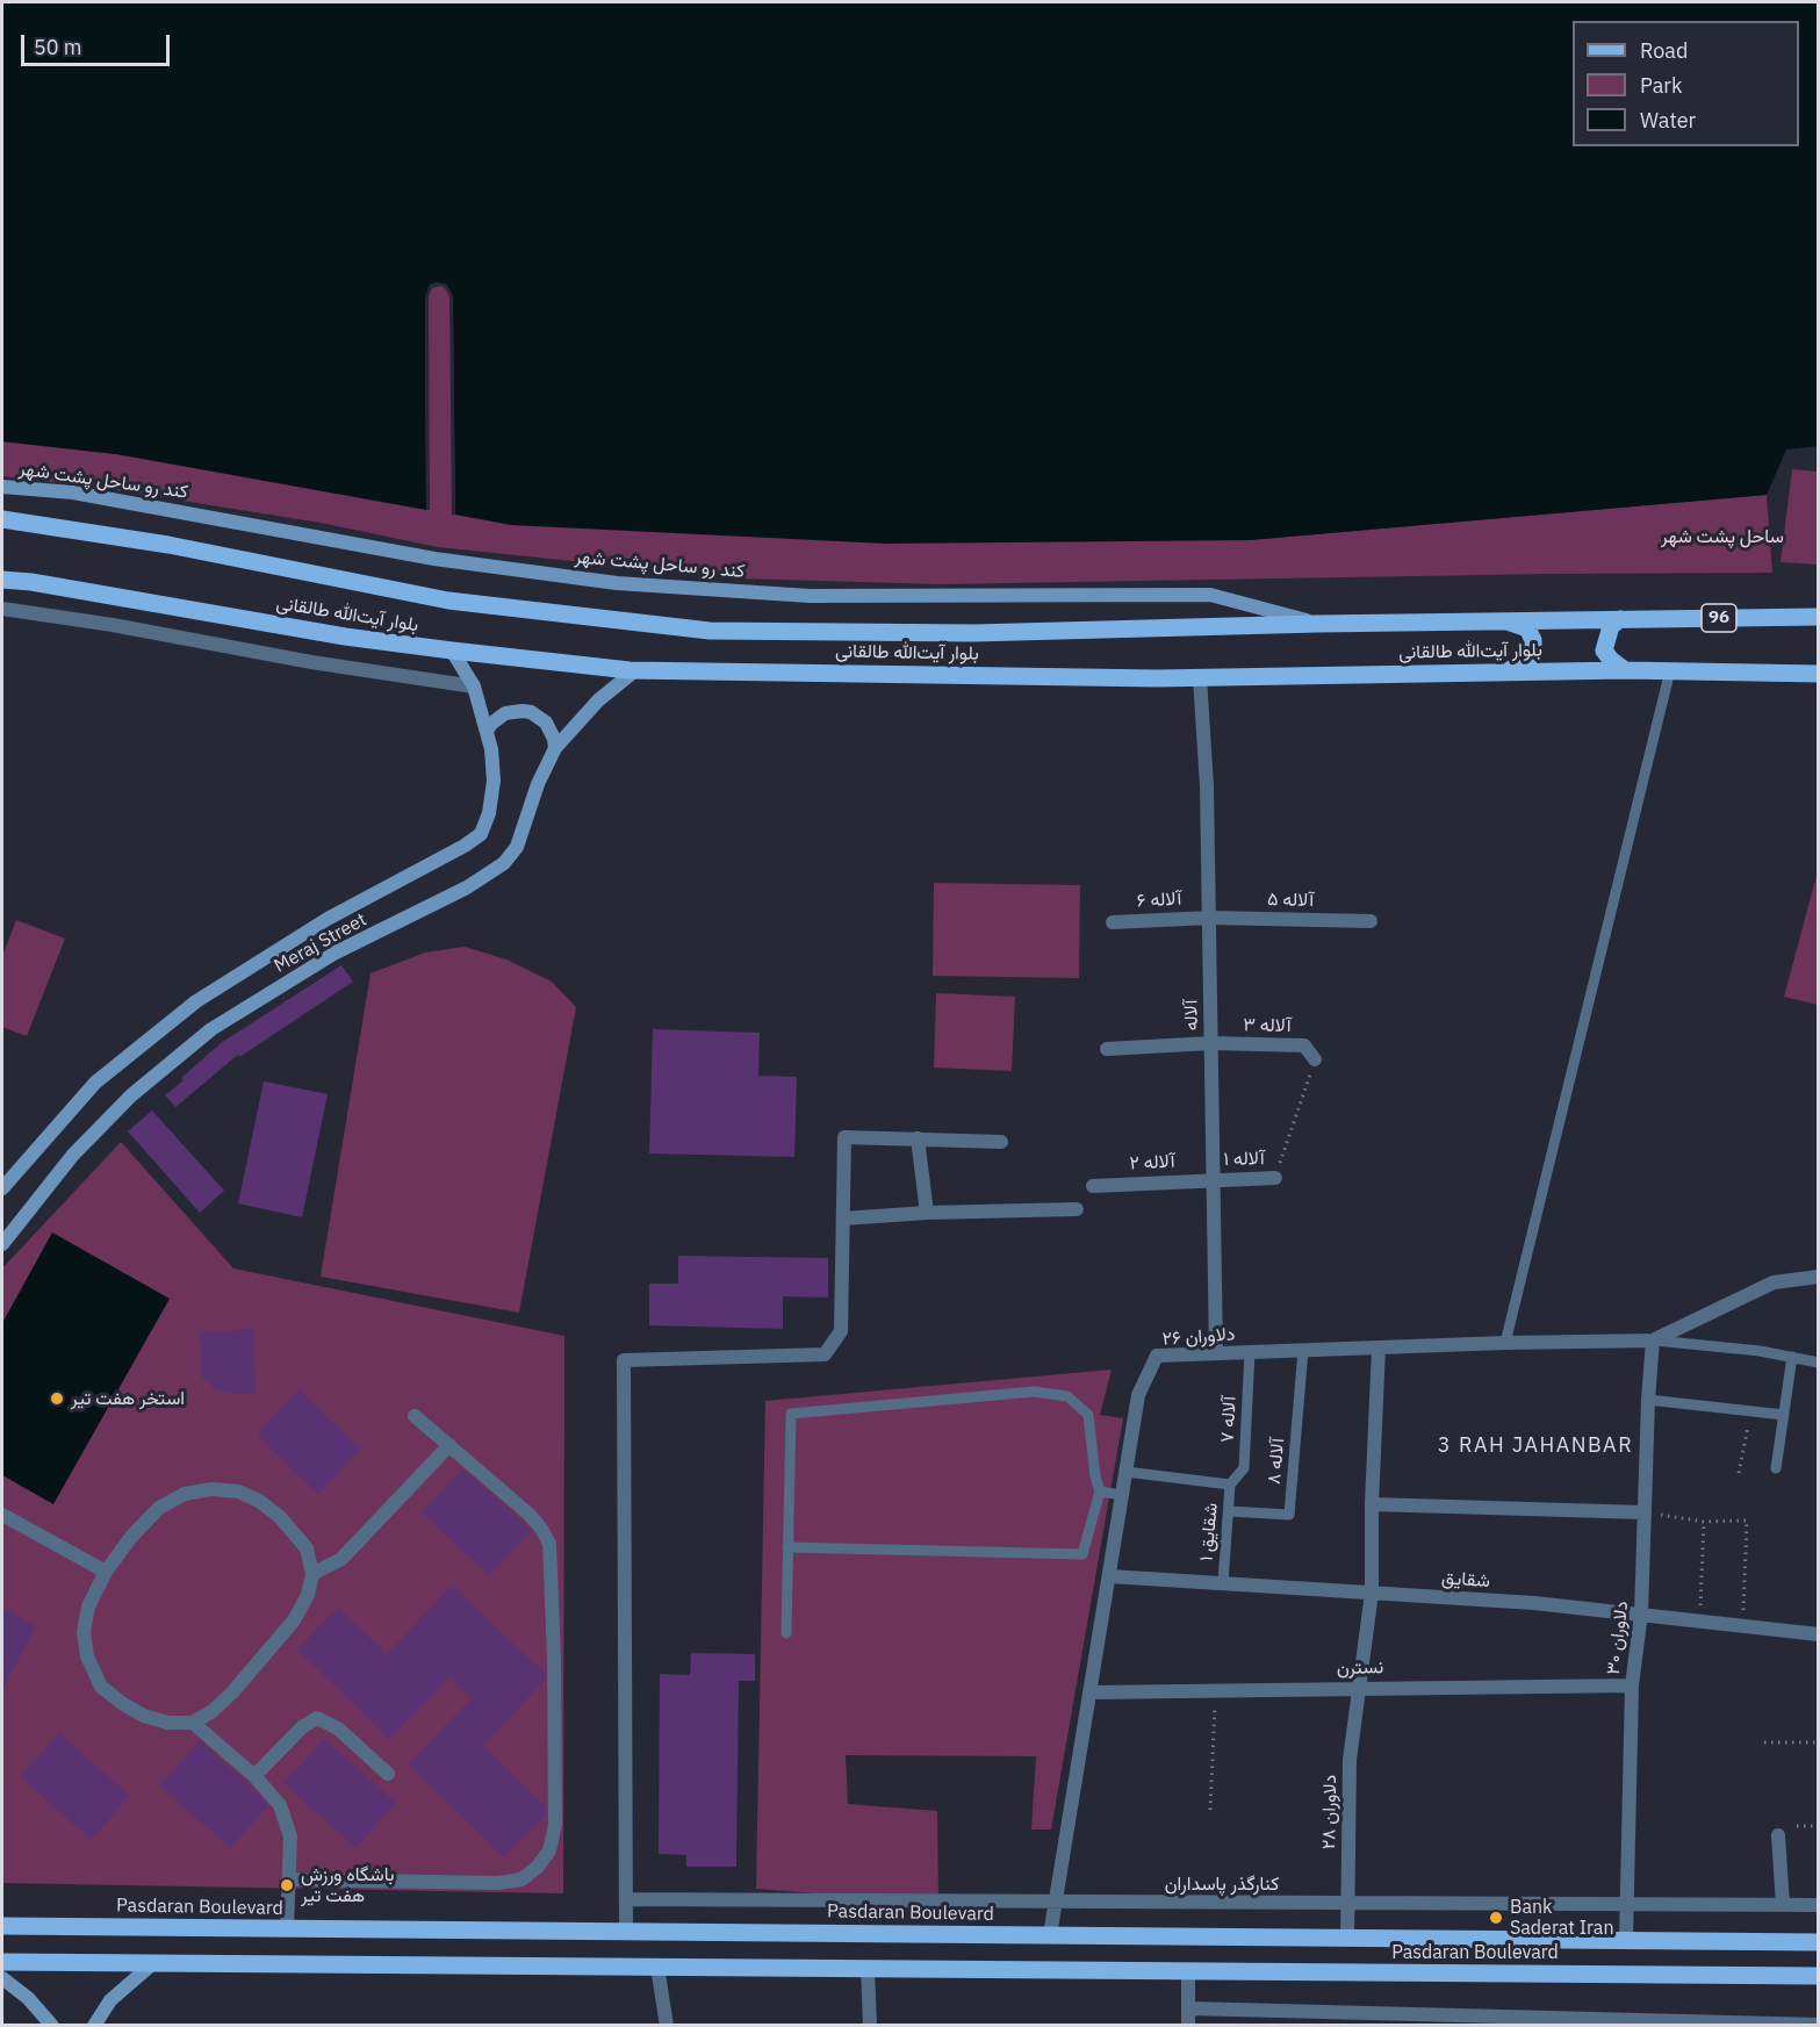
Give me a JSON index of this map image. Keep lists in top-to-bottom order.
{
  "streets": {
    "main road": ["بلوار آیت‌الله طالقانی", "96", "Pasdaran Boulevard"],
    "street": [
      "کند رو ساحل پشت شهر",
      "آلاله ۶",
      "آلاله ۵",
      "Meraj Street",
      "آلاله",
      "آلاله ۳",
      "آلاله ۱",
      "آلاله ۲",
      "دلاوران ۲۶",
      "شقایق",
      "دلاوران ۳۰",
      "نسترن",
      "دلاوران ۲۸",
      "کنارگذر پاسداران"
    ],
    "lane": ["آلاله ۷", "آلاله ۸", "شقایق ۱"]
  },
  "crossings": [
    ["کند رو ساحل پشت شهر", "بلوار آیت‌الله طالقانی"],
    ["بلوار آیت‌الله طالقانی", "Meraj Street"],
    ["بلوار آیت‌الله طالقانی", "آلاله"],
    ["آلاله ۶", "آلاله ۵"],
    ["آلاله ۶", "آلاله"],
    ["آلاله ۵", "آلاله"],
    ["آلاله", "آلاله ۳"],
    ["آلاله", "آلاله ۱"],
    ["آلاله", "آلاله ۲"],
    ["آلاله", "دلاوران ۲۶"],
    ["آلاله ۱", "آلاله ۲"],
    ["دلاوران ۲۶", "آلاله ۷"],
    ["دلاوران ۲۶", "آلاله ۸"],
    ["دلاوران ۲۶", "شقایق"],
    ["دلاوران ۲۶", "دلاوران ۳۰"],
    ["دلاوران ۲۶", "نسترن"],
    ["دلاوران ۲۶", "دلاوران ۲۸"],
    ["دلاوران ۲۶", "کنارگذر پاسداران"],
    ["دلاوران ۲۶", "Pasdaran Boulevard"],
    ["آلاله ۷", "شقایق ۱"],
    ["آلاله ۸", "شقایق ۱"],
    ["شقایق ۱", "شقایق"],
    ["شقایق", "دلاوران ۳۰"],
    ["شقایق", "دلاوران ۲۸"],
    ["دلاوران ۳۰", "نسترن"],
    ["دلاوران ۳۰", "کنارگذر پاسداران"],
    ["دلاوران ۳۰", "Pasdaran Boulevard"],
    ["نسترن", "دلاوران ۲۸"],
    ["دلاوران ۲۸", "کنارگذر پاسداران"],
    ["دلاوران ۲۸", "Pasdaran Boulevard"]
  ],
  "districts": ["3 RAH JAHANBAR"],
  "parks": ["ساحل پشت شهر"],
  "places": ["استخر هفت تیر", "باشگاه ورزش هفت تیر", "Bank Saderat Iran"],
  "legend": ["Road", "Park", "Water"],
  "scale_bar": "50 m"
}
